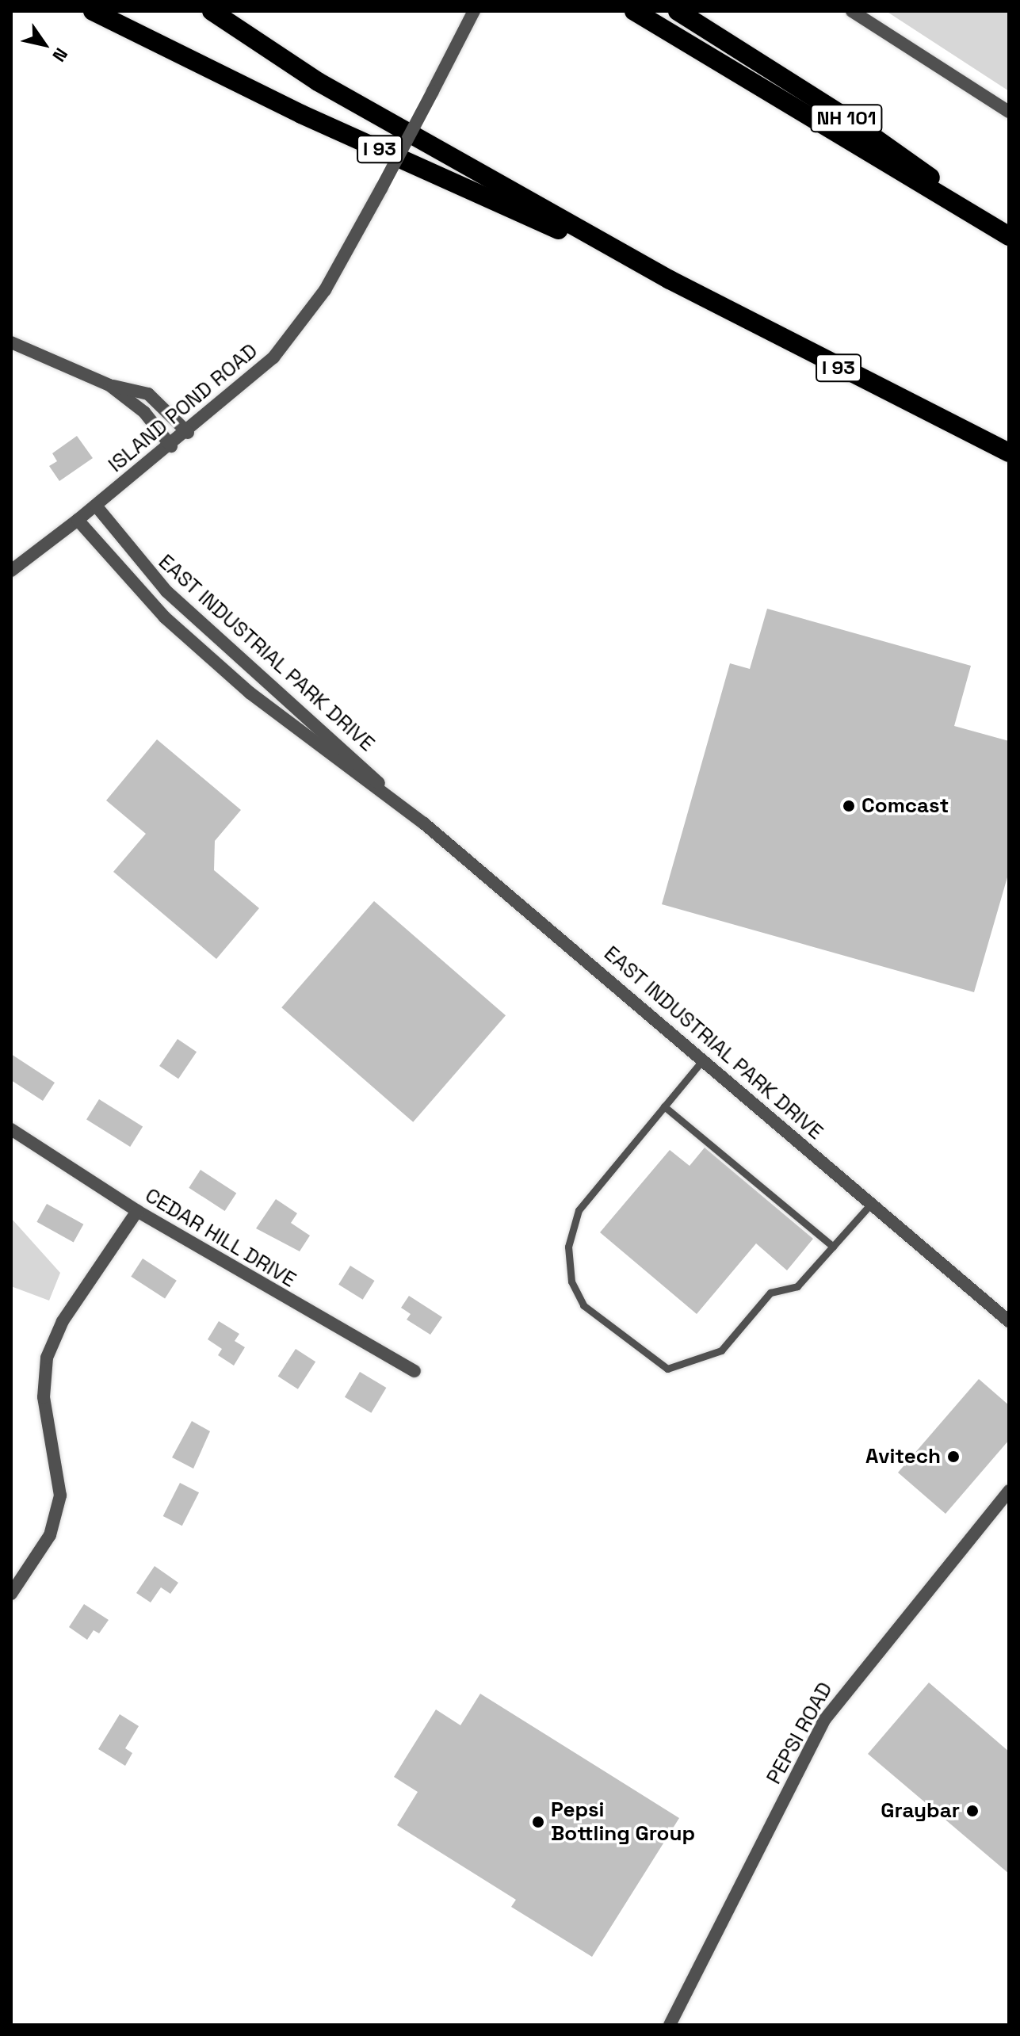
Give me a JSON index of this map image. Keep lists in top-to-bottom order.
{
  "streets": {
    "highway": ["NH 101", "I 93"],
    "street": [
      "ISLAND POND ROAD",
      "EAST INDUSTRIAL PARK DRIVE",
      "CEDAR HILL DRIVE",
      "PEPSI ROAD"
    ]
  },
  "crossings": [
    ["ISLAND POND ROAD", "EAST INDUSTRIAL PARK DRIVE"]
  ],
  "places": [
    "Comcast",
    "Avitech",
    "Graybar",
    "Pepsi Bottling Group"
  ],
  "north": "bottom right"
}
